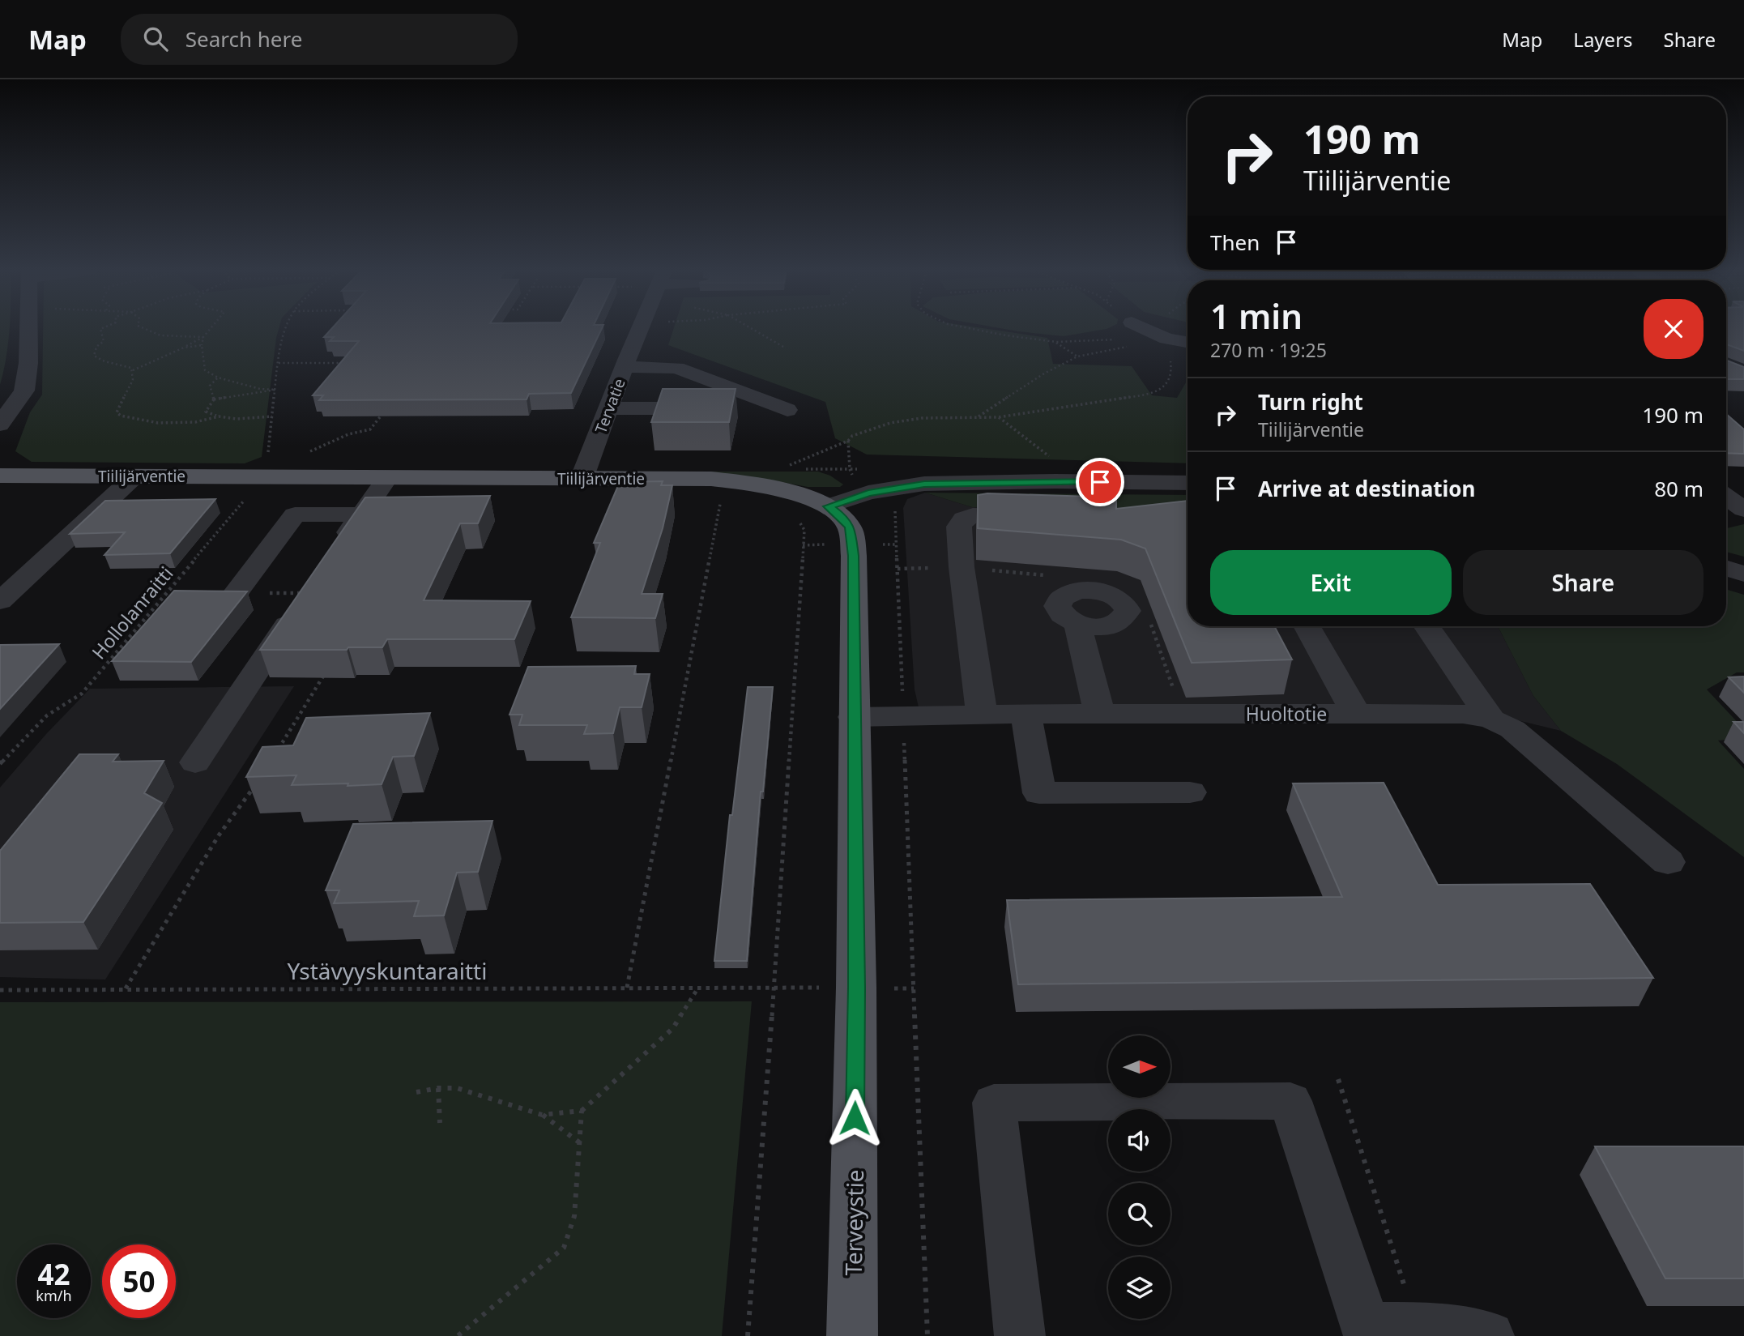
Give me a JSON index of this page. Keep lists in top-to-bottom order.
{
  "streets": {
    "main road": ["Tiilijärventie", "Terveystie"],
    "street": ["Tervatie", "Huoltotie"],
    "path": ["Hollolanraitti", "Ystävyyskuntaraitti"]
  },
  "crossings": [
    ["Tervatie", "Tiilijärventie"],
    ["Tiilijärventie", "Hollolanraitti"],
    ["Tiilijärventie", "Terveystie"],
    ["Huoltotie", "Terveystie"]
  ],
  "north": "right",
  "page": {
    "header": "Map",
    "search": "Search here",
    "nav": ["Map", "Layers", "Share"],
    "turn": ["190 m", "Tiilijärventie"],
    "then": "Then",
    "heading": ["1 min", "270 m · 19:25"],
    "list": [
      {
        "name": "Turn right",
        "note": "Tiilijärventie",
        "value": "190 m"
      },
      {
        "name": "Arrive at destination",
        "value": "80 m"
      }
    ],
    "buttons": ["Exit", "Share"],
    "speed": "42 km/h",
    "limit": "50"
  }
}
